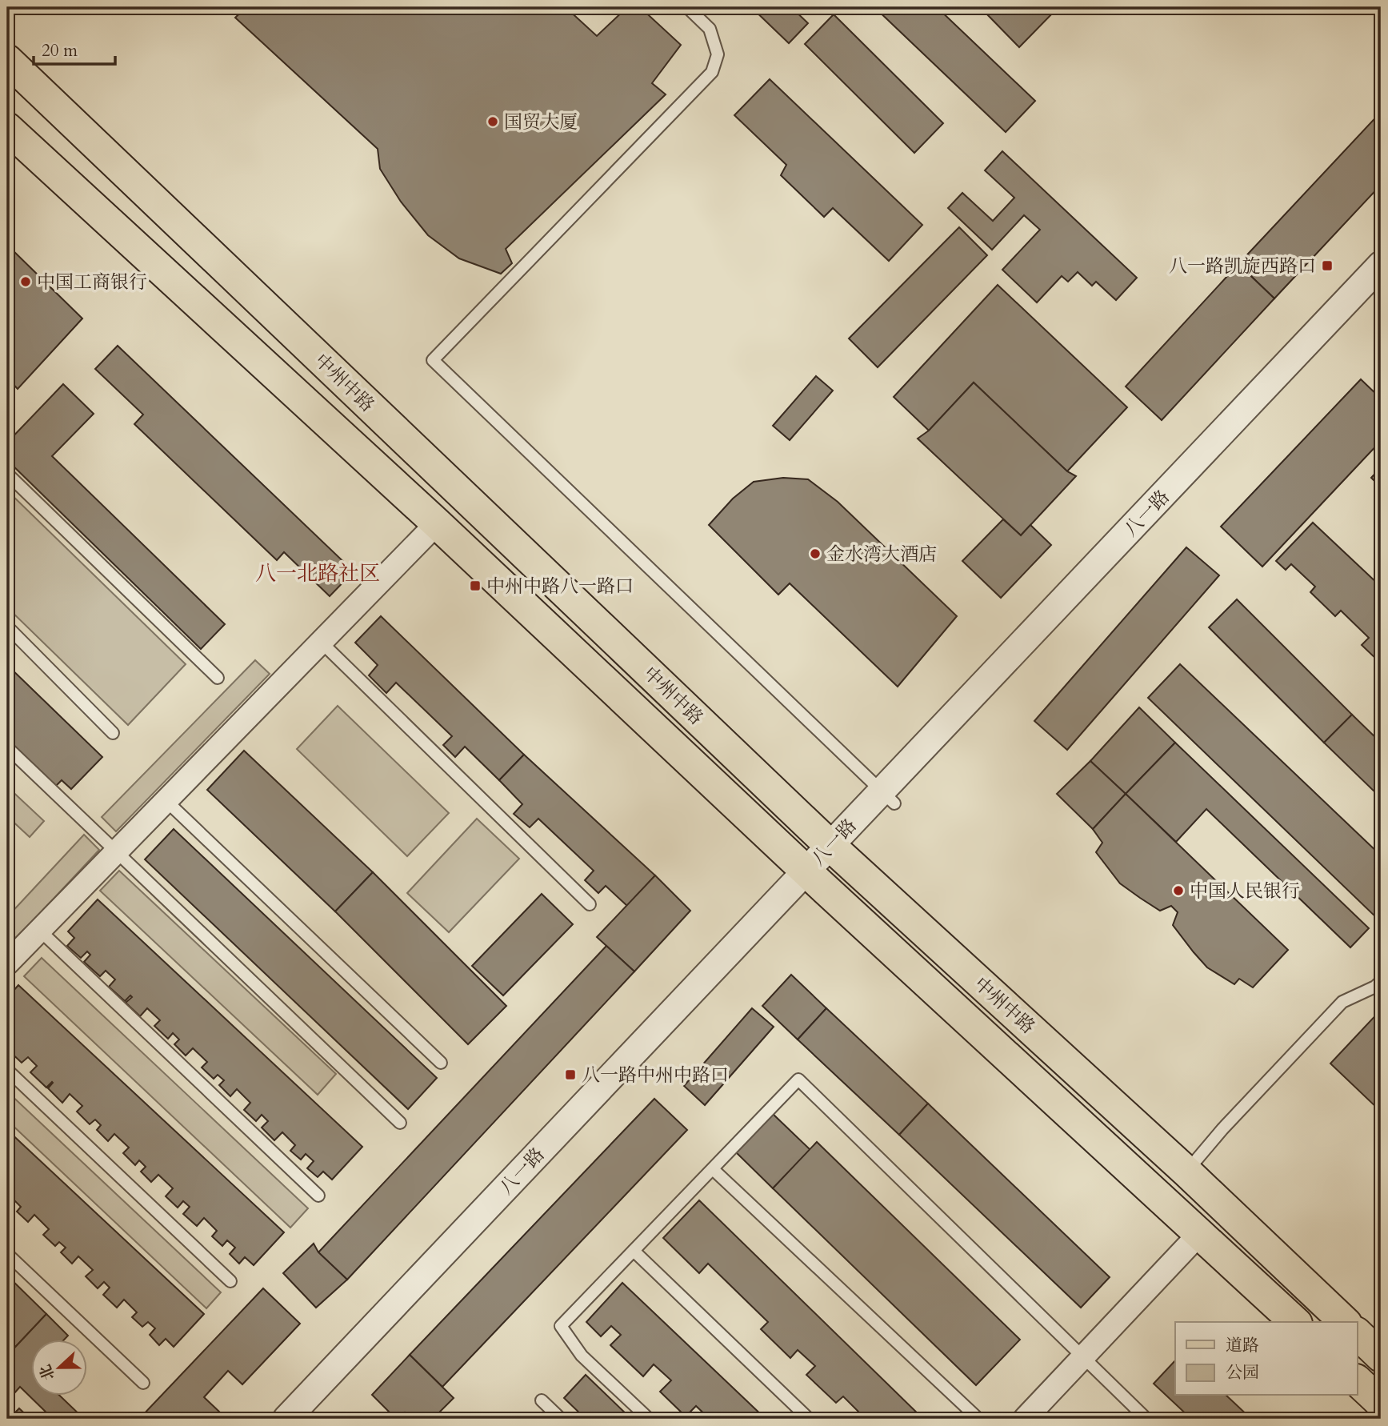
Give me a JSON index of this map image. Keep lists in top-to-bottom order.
{
  "streets": {
    "main road": ["中州中路"],
    "street": ["八一路"]
  },
  "crossings": [
    ["中州中路", "八一路"]
  ],
  "districts": ["八一北路社区"],
  "places": {
    "other": [
      "国贸大厦",
      "中国工商银行",
      "金水湾大酒店",
      "中国人民银行"
    ],
    "transit": ["八一路凯旋西路口", "中州中路八一路口", "八一路中州中路口"]
  },
  "legend": ["道路", "公园"],
  "scale_bar": "20 m",
  "north": "left"
}
